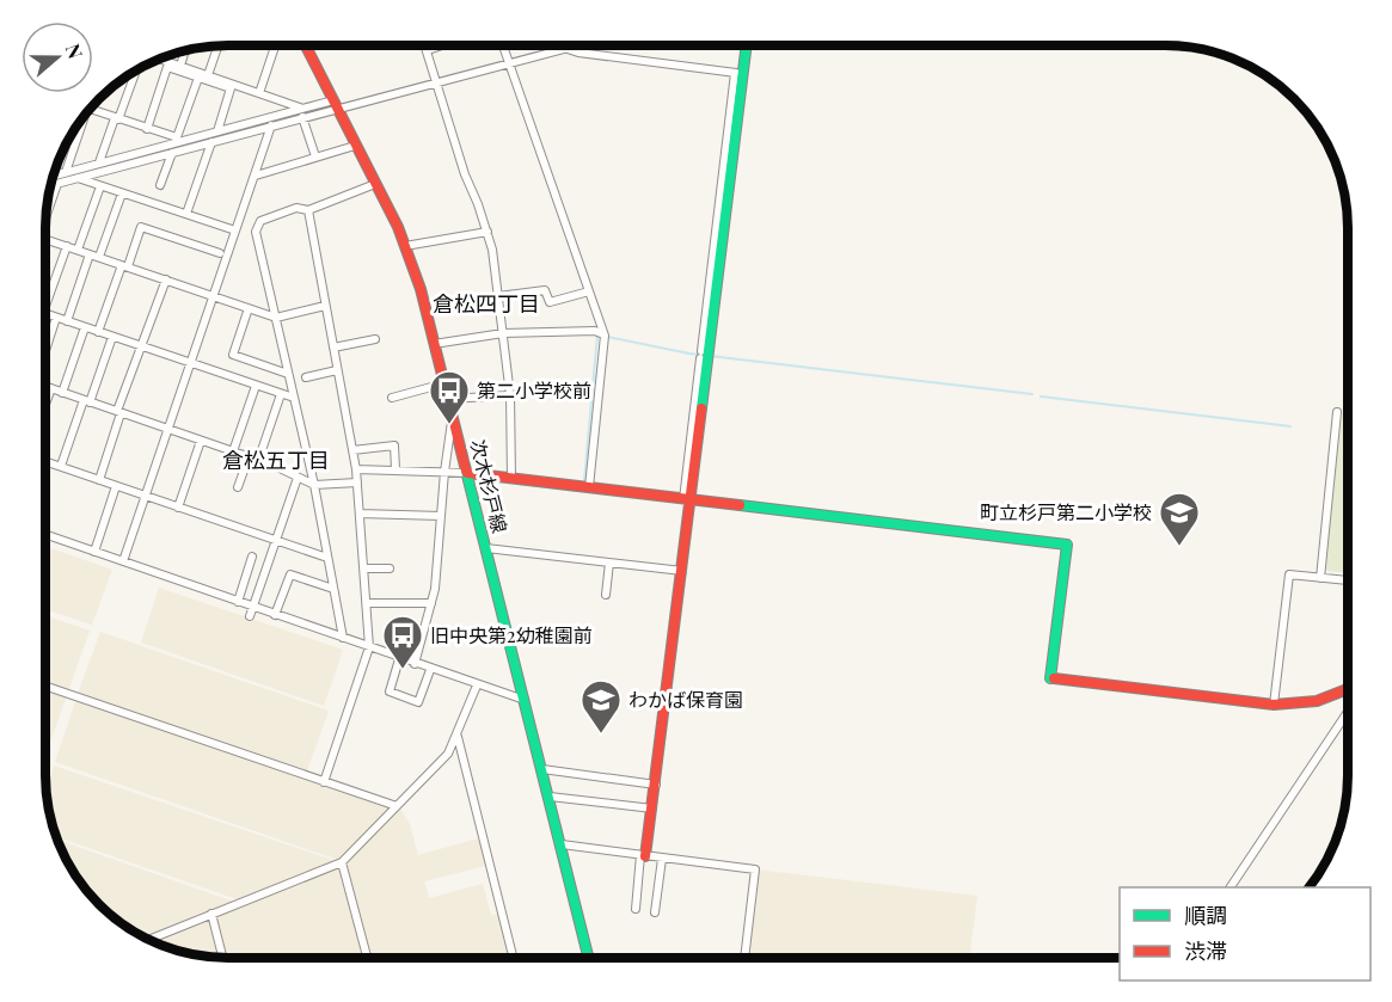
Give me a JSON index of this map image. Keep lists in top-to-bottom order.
{
  "streets": {
    "street": ["次木杉戸線"]
  },
  "districts": ["倉松四丁目", "倉松五丁目"],
  "places": {
    "bus stop": ["第二小学校前", "旧中央第2幼稚園前"],
    "school or university": ["町立杉戸第二小学校", "わかば保育園"]
  },
  "legend": ["順調", "渋滞"],
  "north": "right"
}
